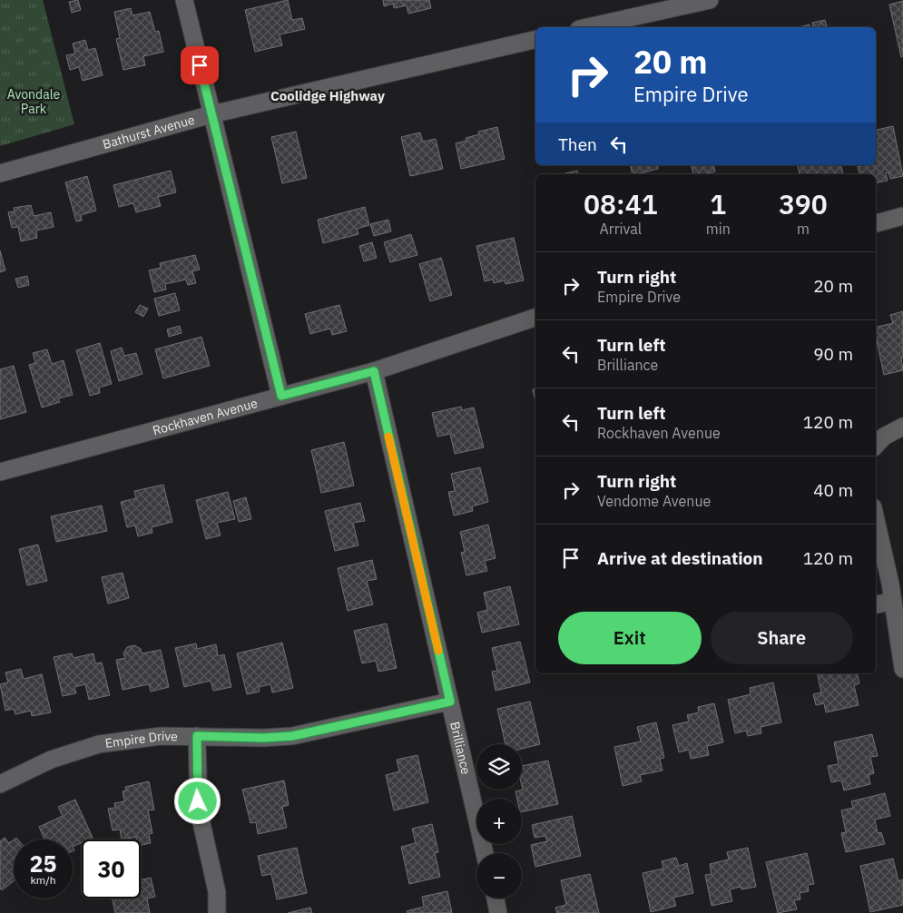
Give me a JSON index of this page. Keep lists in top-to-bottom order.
{
  "streets": {
    "street": [
      "Bathurst Avenue",
      "Rockhaven Avenue",
      "Empire Drive",
      "Brilliance"
    ]
  },
  "crossings": [
    ["Rockhaven Avenue", "Brilliance"],
    ["Empire Drive", "Brilliance"]
  ],
  "districts": ["Coolidge Highway"],
  "parks": ["Avondale Park"],
  "page": {
    "turn": ["20 m", "Empire Drive"],
    "then": "Then",
    "eta": [
      "08:41",
      "Arrival",
      "1",
      "min",
      "390",
      "m"
    ],
    "list": [
      {
        "name": "Turn right",
        "note": "Empire Drive",
        "value": "20 m"
      },
      {
        "name": "Turn left",
        "note": "Brilliance",
        "value": "90 m"
      },
      {
        "name": "Turn left",
        "note": "Rockhaven Avenue",
        "value": "120 m"
      },
      {
        "name": "Turn right",
        "note": "Vendome Avenue",
        "value": "40 m"
      },
      {
        "name": "Arrive at destination",
        "value": "120 m"
      }
    ],
    "buttons": ["Exit", "Share"],
    "map_buttons": ["+", "−"],
    "speed": "25 km/h",
    "limit": "30"
  }
}
